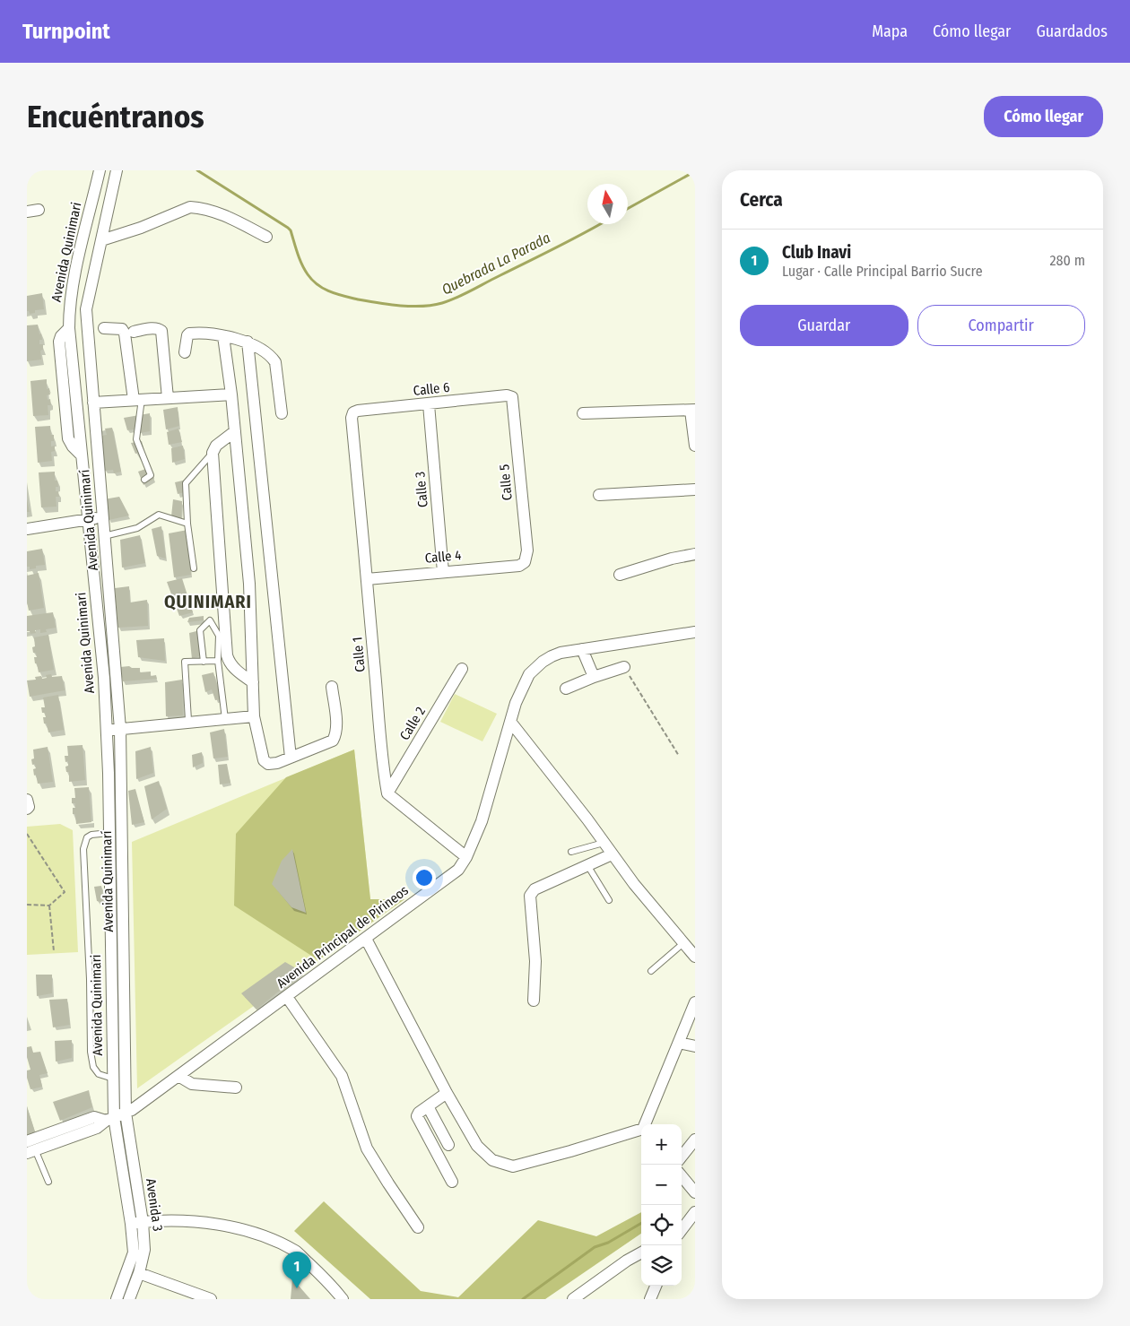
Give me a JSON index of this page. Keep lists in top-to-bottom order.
{
  "streets": {
    "street": [
      "Avenida Quinimari",
      "Calle 6",
      "Calle 5",
      "Calle 3",
      "Avenida Quinimarí",
      "Calle 4",
      "Calle 1",
      "Calle 2",
      "Avenida Principal de Pirineos",
      "Avenida 3"
    ]
  },
  "crossings": [
    ["Avenida Quinimari", "Avenida Principal de Pirineos"],
    ["Avenida Quinimari", "Avenida 3"],
    ["Calle 6", "Calle 5"],
    ["Calle 6", "Calle 3"],
    ["Calle 6", "Calle 1"],
    ["Calle 5", "Calle 4"],
    ["Calle 3", "Calle 4"],
    ["Avenida Quinimarí", "Avenida Principal de Pirineos"],
    ["Avenida Quinimarí", "Avenida 3"],
    ["Calle 4", "Calle 1"],
    ["Calle 1", "Calle 2"],
    ["Avenida Principal de Pirineos", "Avenida 3"]
  ],
  "districts": ["QUINIMARI"],
  "water": ["Quebrada La Parada"],
  "north": "top",
  "page": {
    "header": "Turnpoint",
    "nav": ["Mapa", "Cómo llegar", "Guardados"],
    "buttons": [
      "Cómo llegar",
      ["Guardar", "Compartir"]
    ],
    "title": "Encuéntranos",
    "heading": "Cerca",
    "list": [
      {
        "mark": "1",
        "name": "Club Inavi",
        "note": "Lugar · Calle Principal Barrio Sucre",
        "value": "280 m"
      }
    ],
    "map_buttons": ["+", "−"],
    "pins": "1"
  }
}
